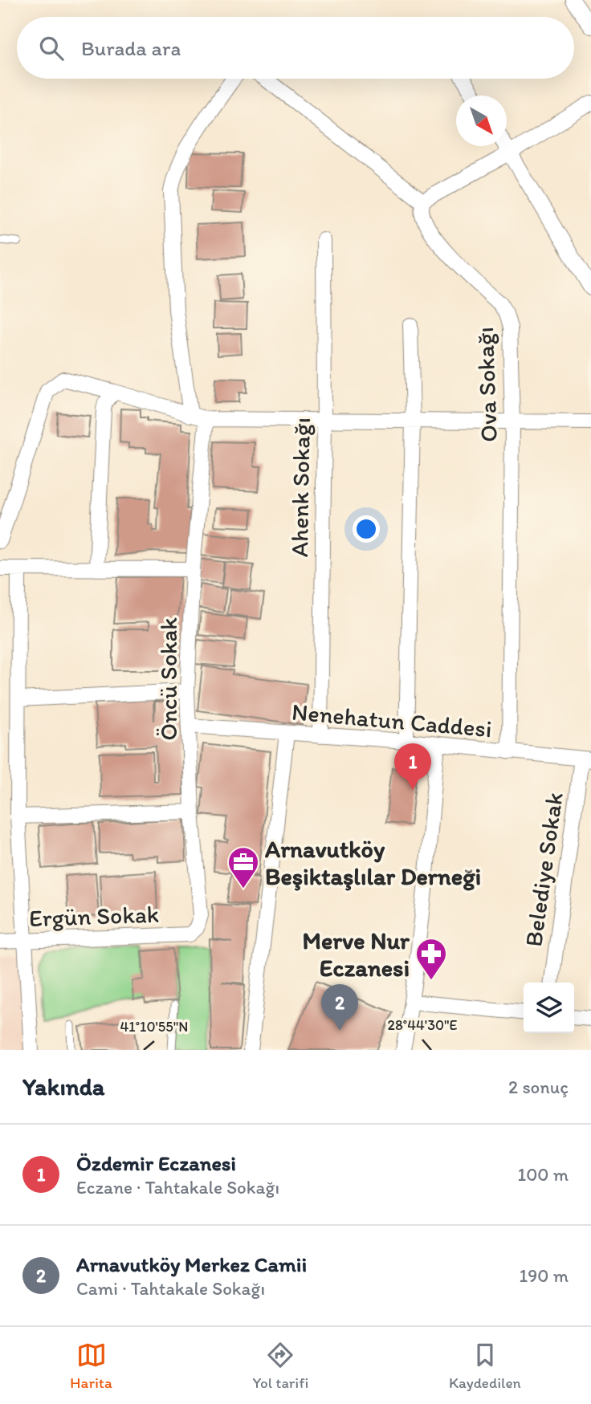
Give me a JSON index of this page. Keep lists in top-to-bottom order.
{
  "streets": {
    "street": [
      "Ova Sokağı",
      "Ahenk Sokağı",
      "Öncü Sokak",
      "Nenehatun Caddesi",
      "Belediye Sokak",
      "Ergün Sokak"
    ]
  },
  "crossings": [
    ["Ova Sokağı", "Nenehatun Caddesi"],
    ["Ahenk Sokağı", "Nenehatun Caddesi"],
    ["Öncü Sokak", "Nenehatun Caddesi"],
    ["Öncü Sokak", "Ergün Sokak"],
    ["Nenehatun Caddesi", "Belediye Sokak"]
  ],
  "places": {
    "office": ["Arnavutköy Beşiktaşlılar Derneği"],
    "pharmacy": ["Merve Nur Eczanesi"]
  },
  "north": "bottom right",
  "page": {
    "search": "Burada ara",
    "pins": ["1", "2"],
    "heading": ["Yakında", "2 sonuç"],
    "list": [
      {
        "mark": "1",
        "name": "Özdemir Eczanesi",
        "note": "Eczane · Tahtakale Sokağı",
        "value": "100 m"
      },
      {
        "mark": "2",
        "name": "Arnavutköy Merkez Camii",
        "note": "Cami · Tahtakale Sokağı",
        "value": "190 m"
      }
    ],
    "nav": ["Harita", "Yol tarifi", "Kaydedilen"]
  },
  "coordinates": ["28°44'30\"E", "41°10'55\"N"]
}
